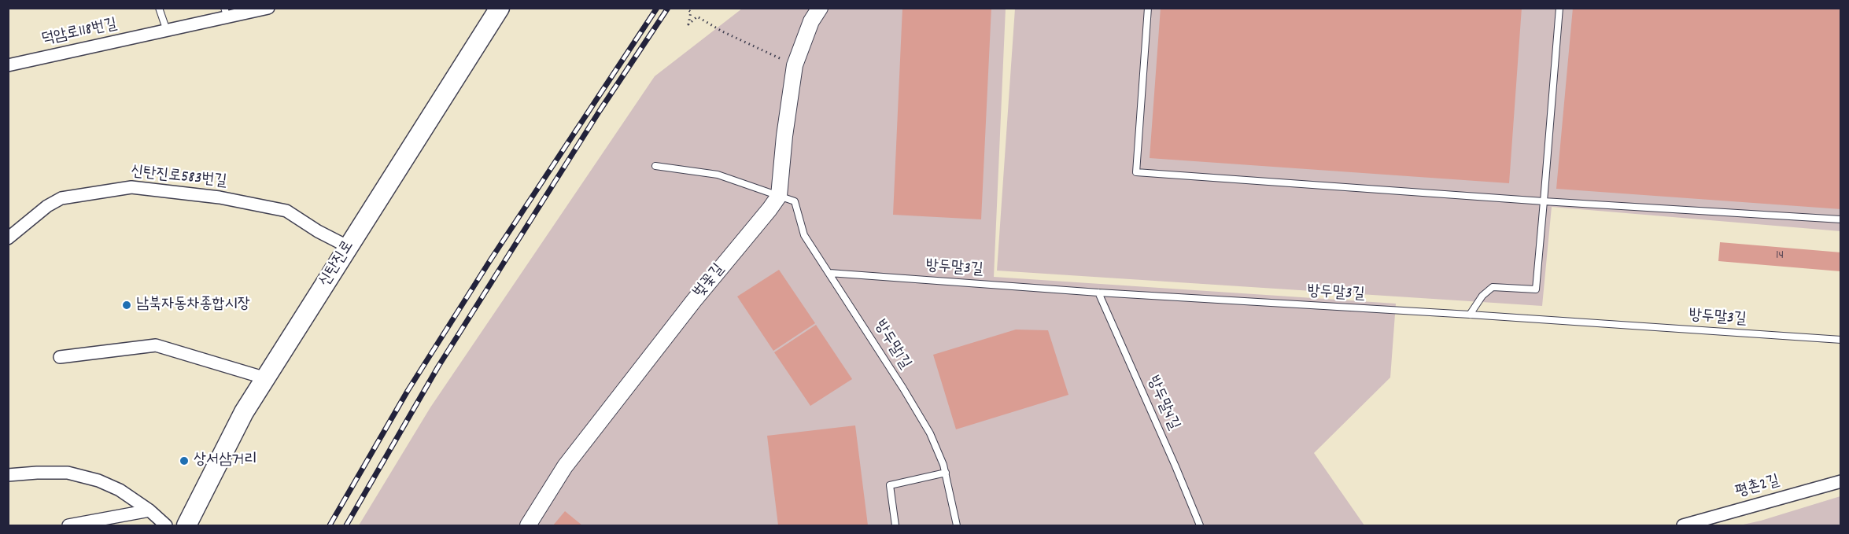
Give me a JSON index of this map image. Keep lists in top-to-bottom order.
{
  "streets": {
    "main road": ["신탄진로"],
    "street": [
      "덕암로118번길",
      "신탄진로583번길",
      "벚꽃길",
      "평촌2길"
    ],
    "lane": ["방두말3길", "방두말1길", "방두말4길"]
  },
  "crossings": [
    ["신탄진로583번길", "신탄진로"],
    ["방두말3길", "방두말1길"],
    ["방두말3길", "방두말4길"],
    ["벚꽃길", "방두말1길"]
  ],
  "places": ["남북자동차종합시장", "상서삼거리"],
  "house_numbers": ["14"]
}
